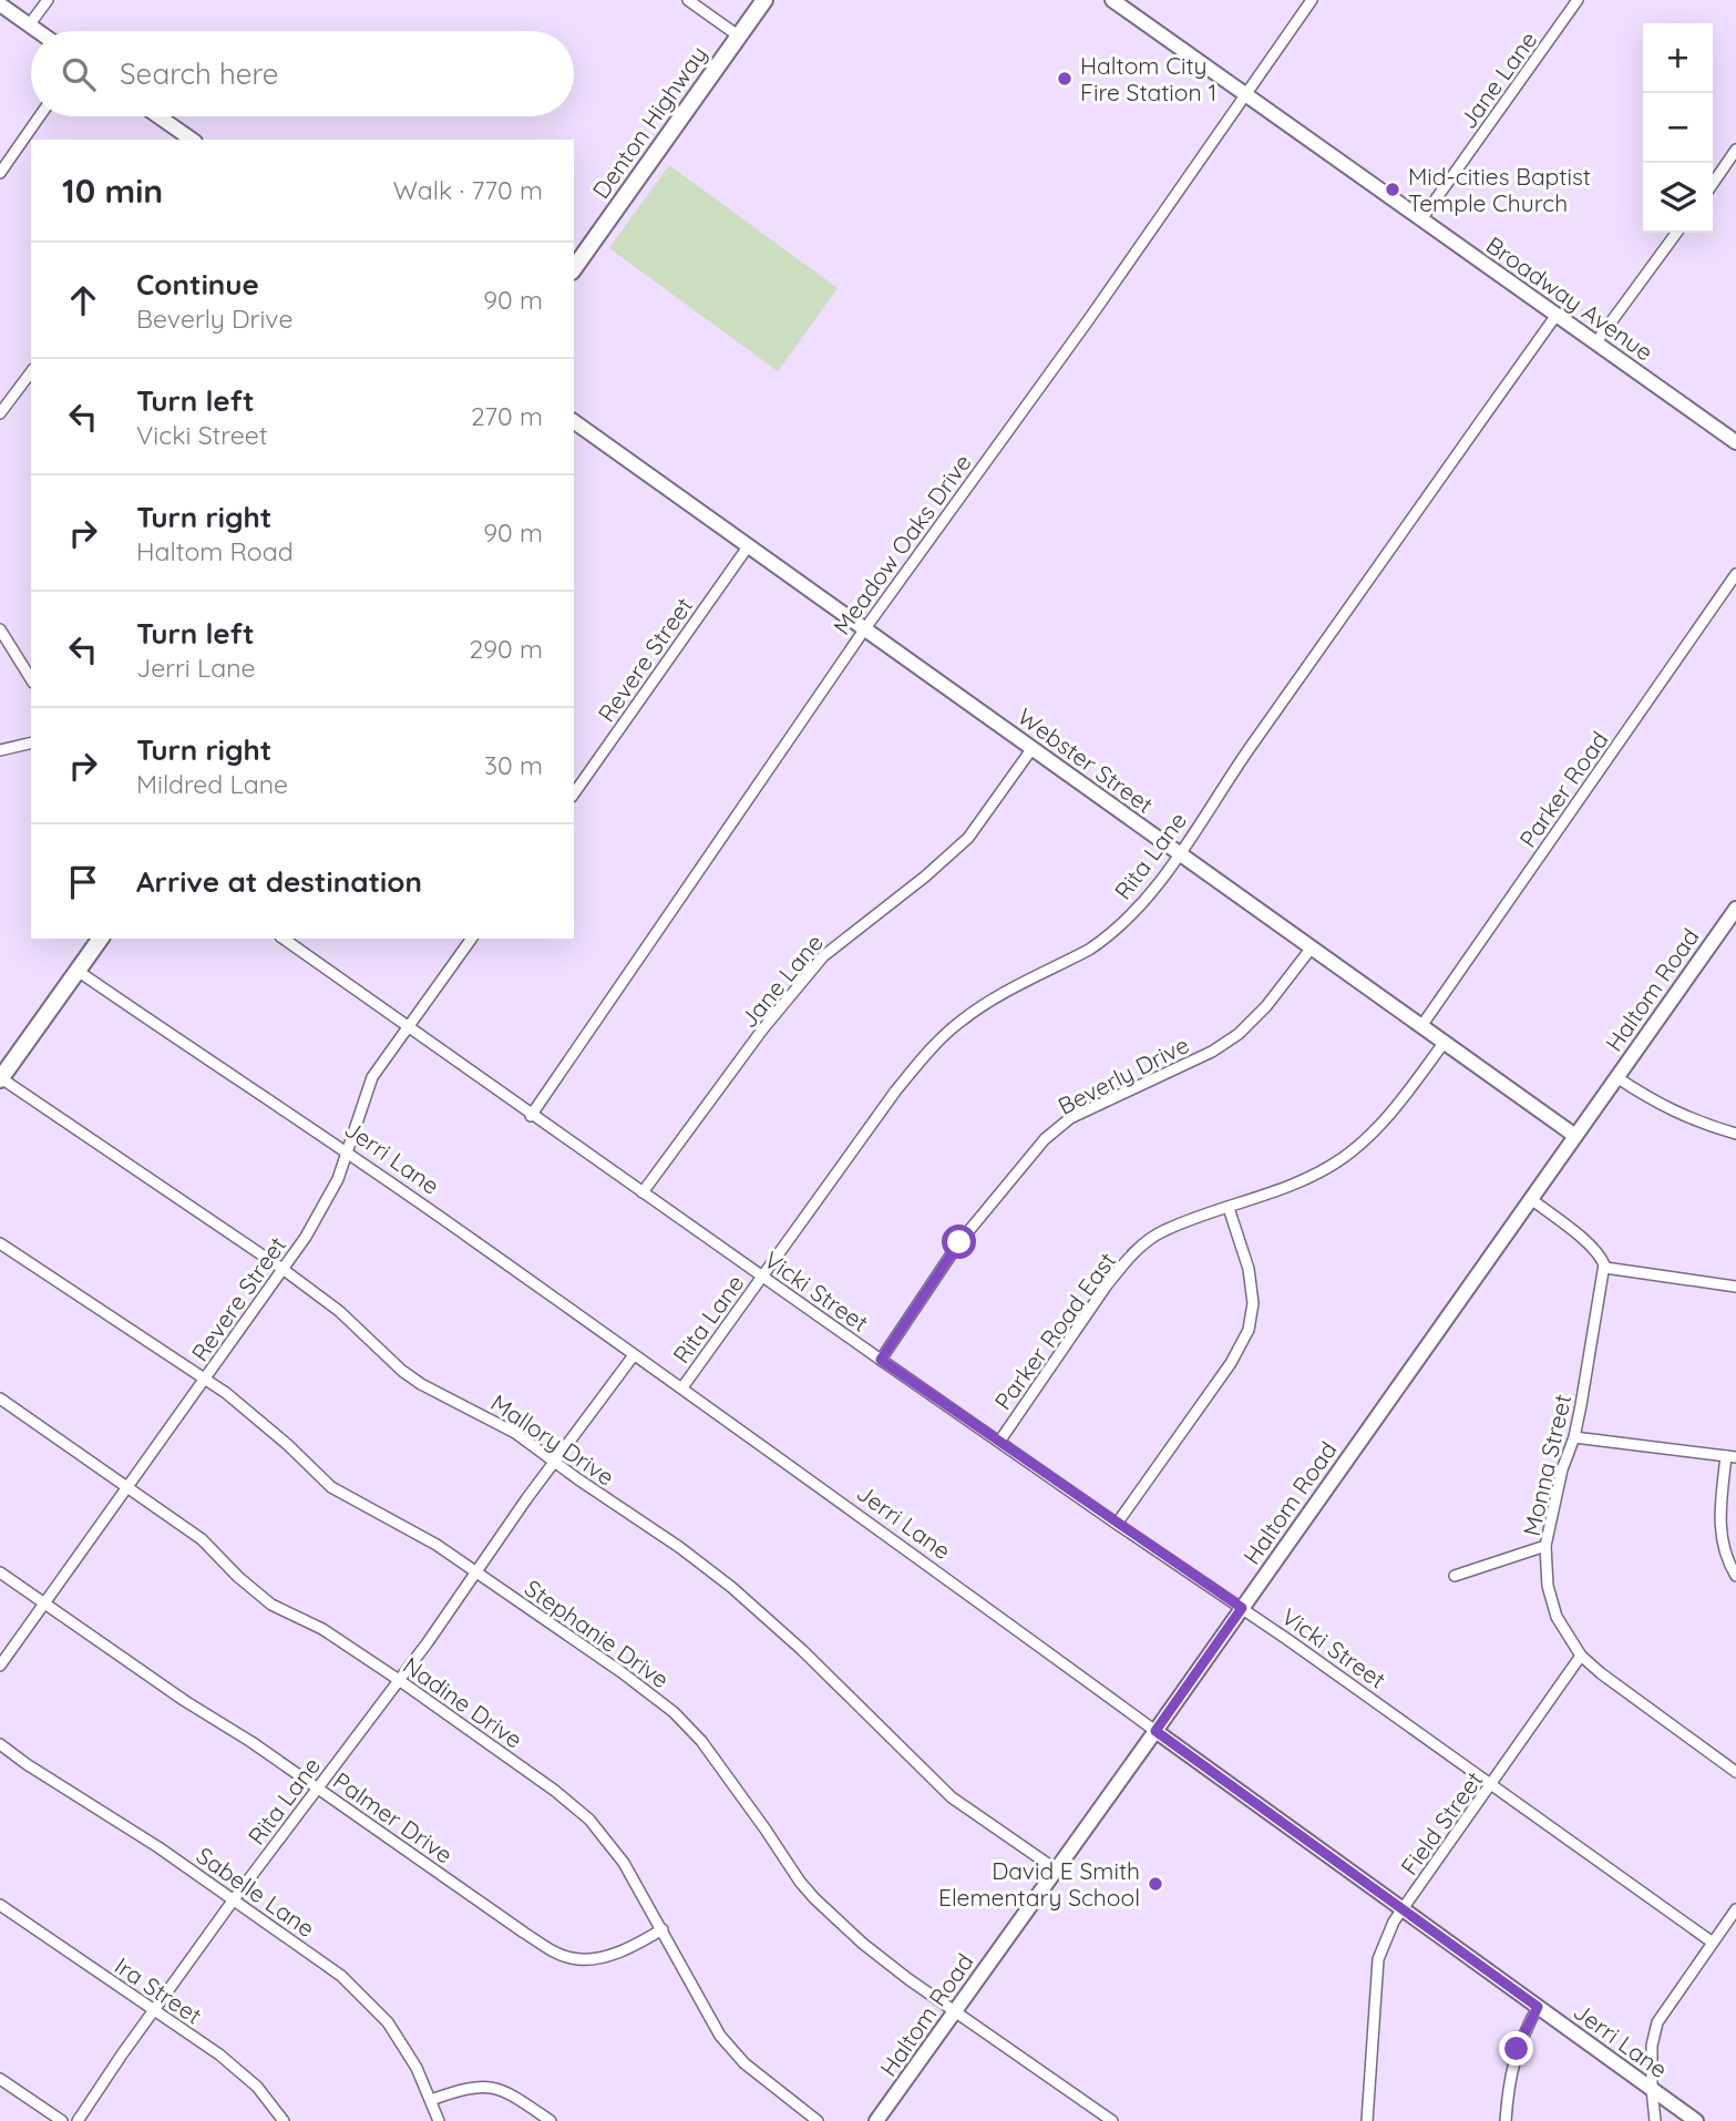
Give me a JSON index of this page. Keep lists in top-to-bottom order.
{
  "streets": {
    "main road": [
      "Denton Highway",
      "Broadway Avenue",
      "Webster Street",
      "Haltom Road",
      "Jerri Lane"
    ],
    "street": [
      "Jane Lane",
      "Meadow Oaks Drive",
      "Revere Street",
      "Parker Road",
      "Rita Lane",
      "Beverly Drive",
      "Vicki Street",
      "Parker Road East",
      "Mallory Drive",
      "Monna Street",
      "Stephanie Drive",
      "Nadine Drive",
      "Palmer Drive",
      "Field Street",
      "Sabelle Lane",
      "Ira Street"
    ]
  },
  "crossings": [
    ["Jane Lane", "Broadway Avenue"],
    ["Jane Lane", "Webster Street"],
    ["Jane Lane", "Vicki Street"],
    ["Broadway Avenue", "Meadow Oaks Drive"],
    ["Broadway Avenue", "Rita Lane"],
    ["Meadow Oaks Drive", "Webster Street"],
    ["Meadow Oaks Drive", "Vicki Street"],
    ["Revere Street", "Webster Street"],
    ["Revere Street", "Jerri Lane"],
    ["Revere Street", "Vicki Street"],
    ["Revere Street", "Mallory Drive"],
    ["Revere Street", "Stephanie Drive"],
    ["Revere Street", "Nadine Drive"],
    ["Revere Street", "Palmer Drive"],
    ["Webster Street", "Parker Road"],
    ["Webster Street", "Rita Lane"],
    ["Webster Street", "Haltom Road"],
    ["Webster Street", "Beverly Drive"],
    ["Rita Lane", "Jerri Lane"],
    ["Rita Lane", "Vicki Street"],
    ["Rita Lane", "Mallory Drive"],
    ["Rita Lane", "Stephanie Drive"],
    ["Rita Lane", "Nadine Drive"],
    ["Rita Lane", "Palmer Drive"],
    ["Rita Lane", "Sabelle Lane"],
    ["Rita Lane", "Ira Street"],
    ["Haltom Road", "Jerri Lane"],
    ["Haltom Road", "Vicki Street"],
    ["Haltom Road", "Mallory Drive"],
    ["Haltom Road", "Stephanie Drive"],
    ["Beverly Drive", "Vicki Street"],
    ["Jerri Lane", "Field Street"],
    ["Vicki Street", "Parker Road East"],
    ["Vicki Street", "Field Street"],
    ["Monna Street", "Field Street"],
    ["Nadine Drive", "Palmer Drive"]
  ],
  "places": ["Haltom City Fire Station 1", "Mid-cities Baptist Temple Church", "David E Smith Elementary School"],
  "page": {
    "map_buttons": ["+", "−"],
    "search": "Search here",
    "heading": ["10 min", "Walk · 770 m"],
    "list": [
      ["Continue", "Beverly Drive", "90 m"],
      ["Turn left", "Vicki Street", "270 m"],
      ["Turn right", "Haltom Road", "90 m"],
      ["Turn left", "Jerri Lane", "290 m"],
      ["Turn right", "Mildred Lane", "30 m"],
      "Arrive at destination"
    ]
  }
}
